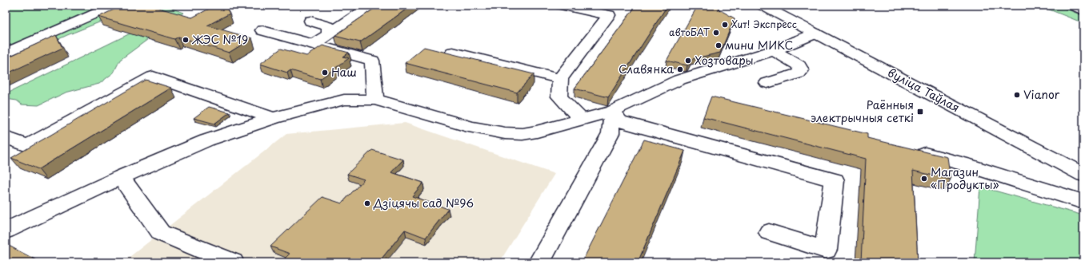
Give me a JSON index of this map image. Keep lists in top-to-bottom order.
{
  "streets": {
    "main road": ["вуліца Таўлая"]
  },
  "places": {
    "other": [
      "Хит! Экспресс",
      "автоБАТ",
      "ЖЭС №19",
      "мини МИКС",
      "Хозтовары",
      "Славянка",
      "Наш",
      "Vianor",
      "Магазин «Продукты»",
      "Дзіцячы сад №96"
    ],
    "transit": ["Раённыя электрычныя сеткі"]
  }
}
